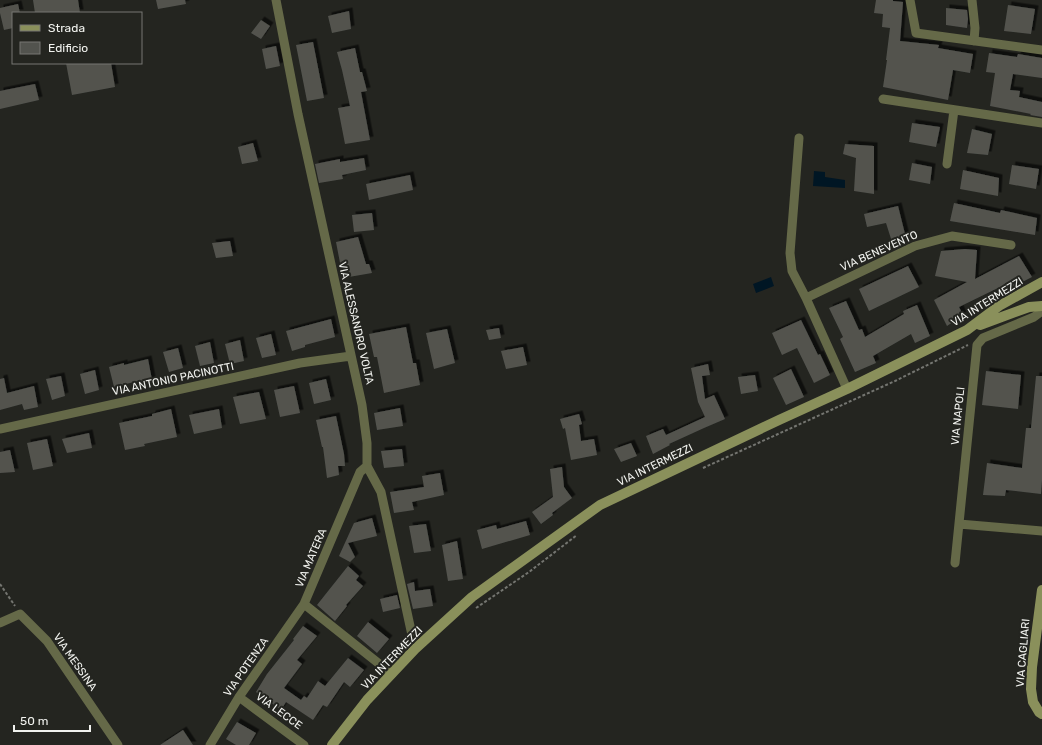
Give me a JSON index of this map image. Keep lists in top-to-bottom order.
{
  "streets": {
    "street": [
      "VIA BENEVENTO",
      "VIA INTERMEZZI",
      "VIA ALESSANDRO VOLTA",
      "VIA ANTONIO PACINOTTI",
      "VIA NAPOLI",
      "VIA MATERA",
      "VIA CAGLIARI",
      "VIA MESSINA",
      "VIA POTENZA",
      "VIA LECCE"
    ]
  },
  "crossings": [
    ["VIA INTERMEZZI", "VIA ALESSANDRO VOLTA"],
    ["VIA INTERMEZZI", "VIA MATERA"],
    ["VIA ALESSANDRO VOLTA", "VIA ANTONIO PACINOTTI"],
    ["VIA ALESSANDRO VOLTA", "VIA MATERA"],
    ["VIA MATERA", "VIA POTENZA"],
    ["VIA POTENZA", "VIA LECCE"]
  ],
  "legend": ["Strada", "Edificio"],
  "scale_bar": "50 m"
}
